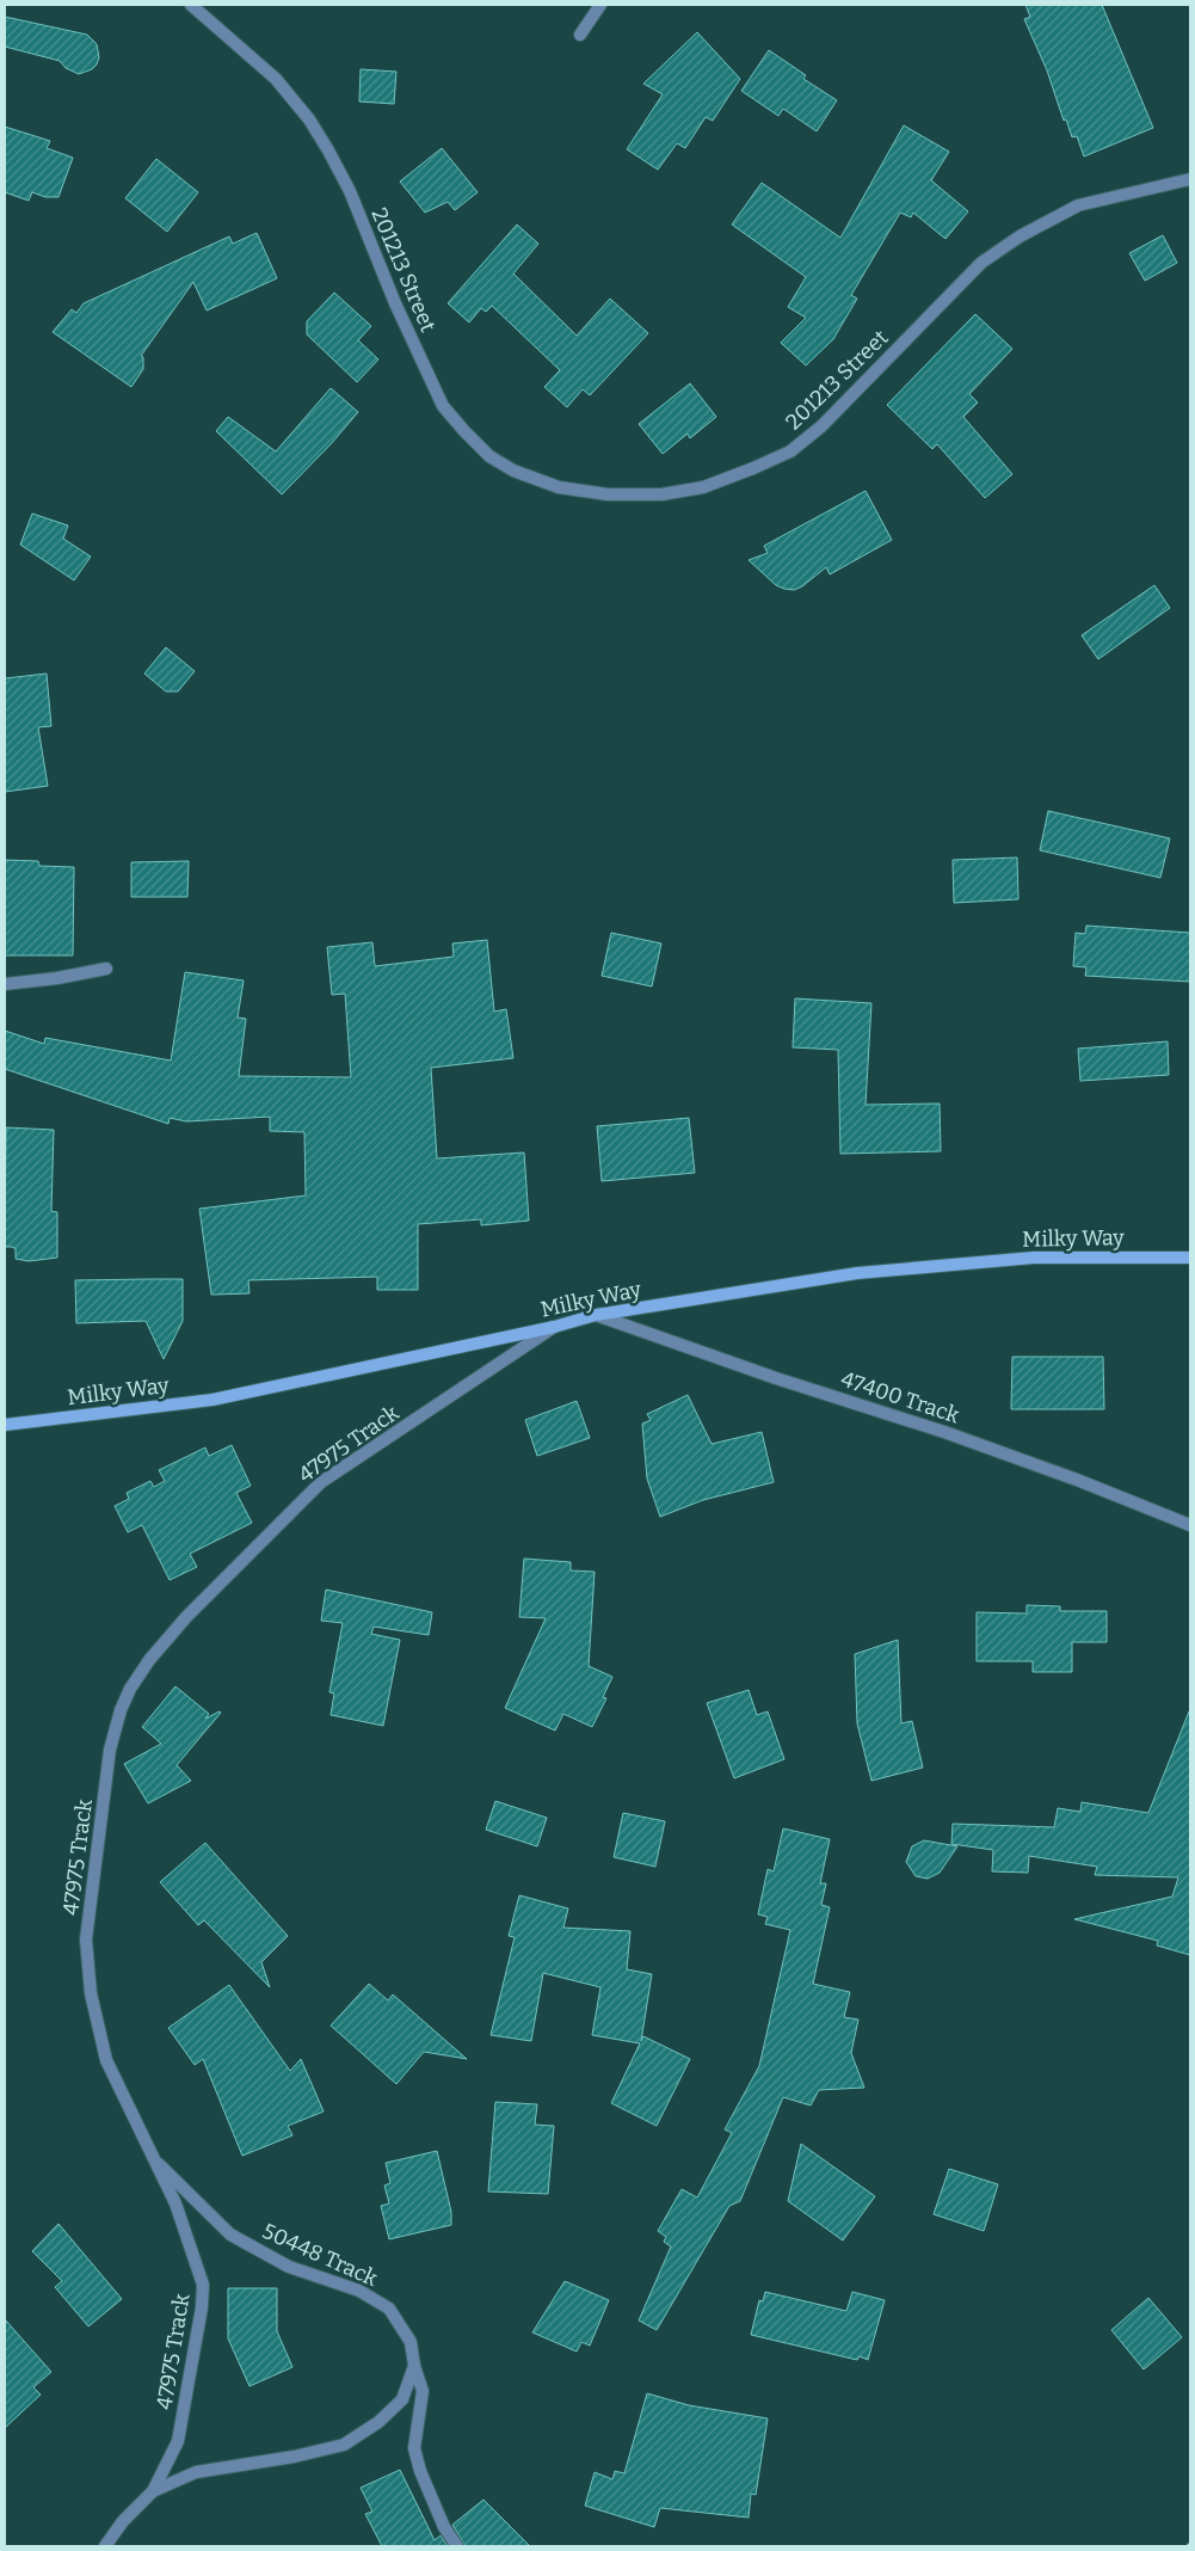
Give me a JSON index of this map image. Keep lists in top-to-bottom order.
{
  "streets": {
    "street": [
      "201213 Street",
      "Milky Way",
      "47400 Track",
      "47975 Track",
      "50448 Track"
    ]
  },
  "crossings": [
    ["Milky Way", "47400 Track"],
    ["Milky Way", "47975 Track"],
    ["47975 Track", "50448 Track"]
  ]
}
